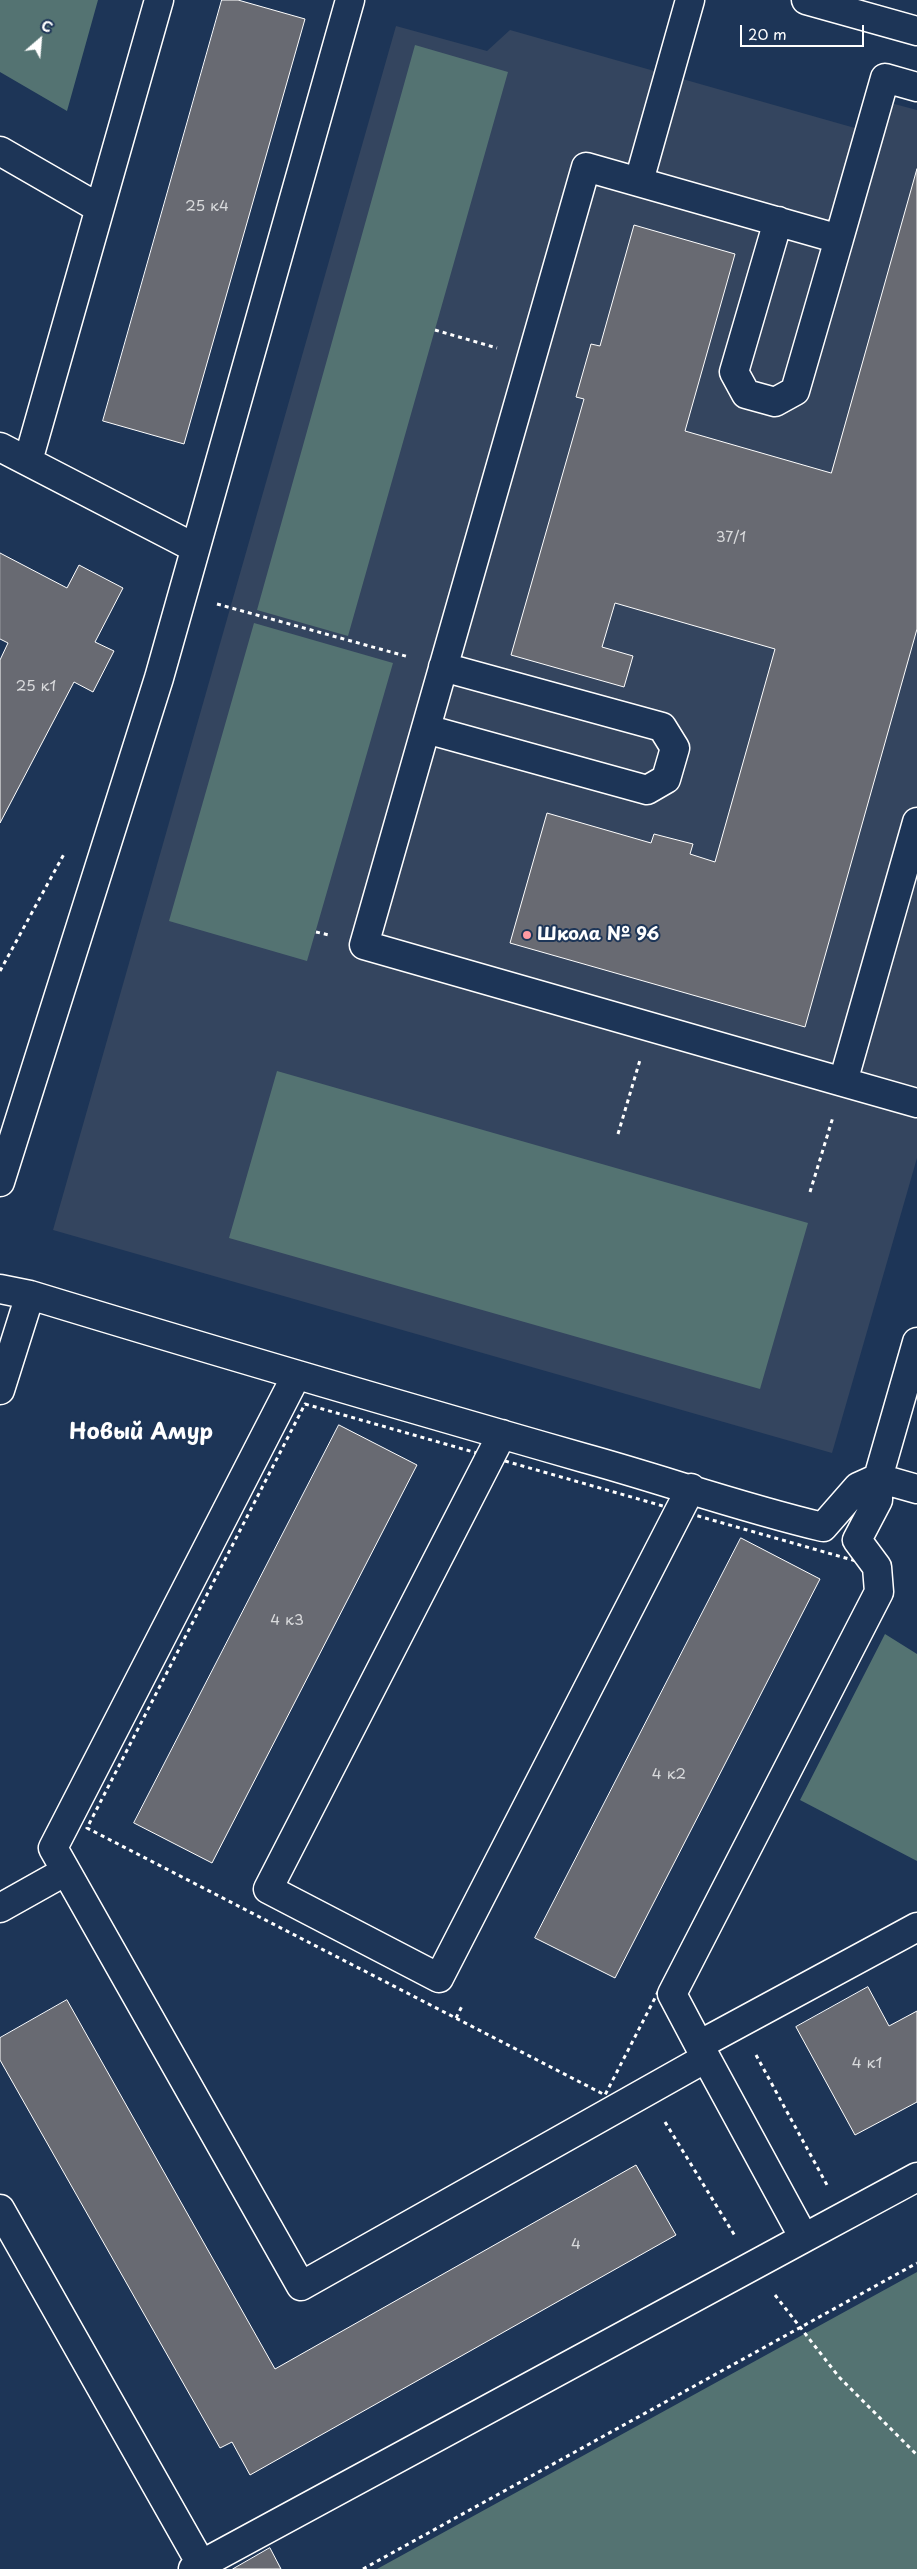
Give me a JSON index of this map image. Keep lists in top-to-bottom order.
{
  "districts": ["Новый Амур"],
  "places": ["Школа № 96"],
  "house_numbers": [
    "25 к4",
    "37/1",
    "25 к1",
    "4 к3",
    "4 к2",
    "4 к1",
    "4"
  ],
  "scale_bar": "20 m",
  "north": "top right"
}
